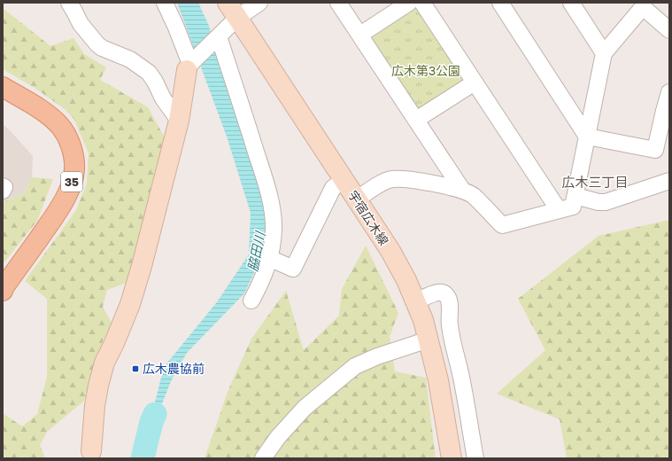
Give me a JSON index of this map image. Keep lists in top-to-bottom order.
{
  "streets": {
    "main road": ["35"],
    "street": ["宇宿広木線"]
  },
  "districts": ["広木三丁目"],
  "water": ["脇田川"],
  "parks": ["広木第3公園"],
  "places": {
    "transit": ["広木農協前"]
  }
}
